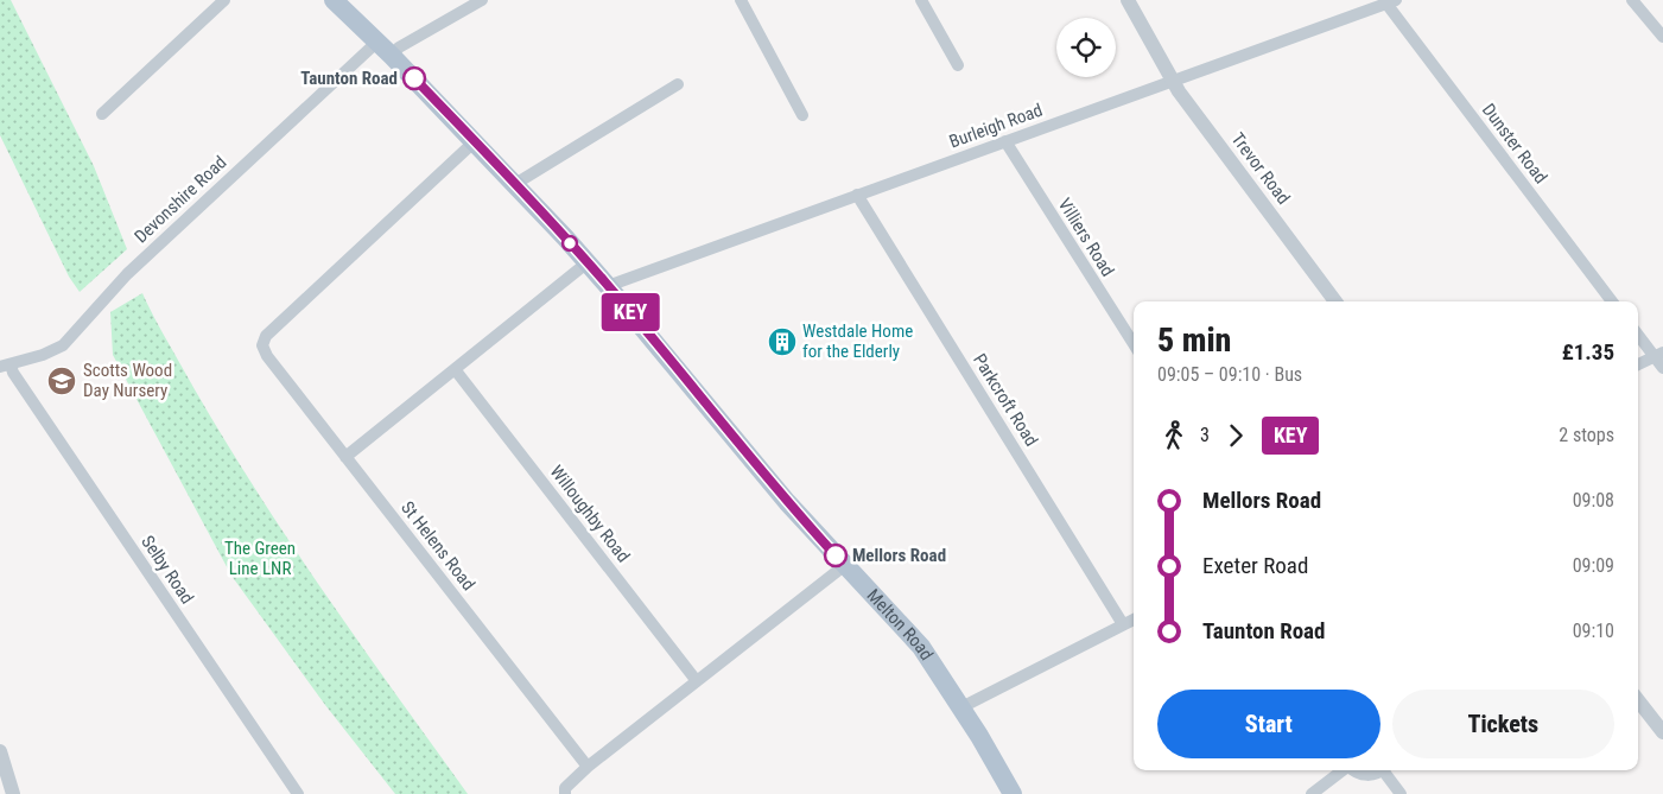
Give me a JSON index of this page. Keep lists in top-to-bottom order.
{
  "streets": {
    "main road": ["Melton Road"],
    "street": [
      "Burleigh Road",
      "Dunster Road",
      "Trevor Road",
      "Devonshire Road",
      "Villiers Road",
      "Parkcroft Road",
      "Willoughby Road",
      "St Helens Road",
      "Selby Road"
    ]
  },
  "crossings": [
    ["Burleigh Road", "Dunster Road"],
    ["Burleigh Road", "Trevor Road"],
    ["Burleigh Road", "Villiers Road"],
    ["Burleigh Road", "Parkcroft Road"],
    ["Burleigh Road", "Melton Road"],
    ["Devonshire Road", "Selby Road"],
    ["Devonshire Road", "Melton Road"],
    ["St Helens Road", "Melton Road"]
  ],
  "parks": ["The Green Line LNR"],
  "places": {
    "other": ["Taunton Road", "Mellors Road"],
    "building": ["Westdale Home for the Elderly"],
    "school or university": ["Scotts Wood Day Nursery"]
  },
  "lines": ["bus line KEY"],
  "page": {
    "on_map": "KEY",
    "heading": ["5 min", "09:05 – 09:10 · Bus", "£1.35"],
    "legs": ["3", "KEY", "2 stops"],
    "list": [
      {
        "name": "Mellors Road",
        "value": "09:08"
      },
      {
        "name": "Exeter Road",
        "value": "09:09"
      },
      {
        "name": "Taunton Road",
        "value": "09:10"
      }
    ],
    "buttons": ["Start", "Tickets"]
  }
}
